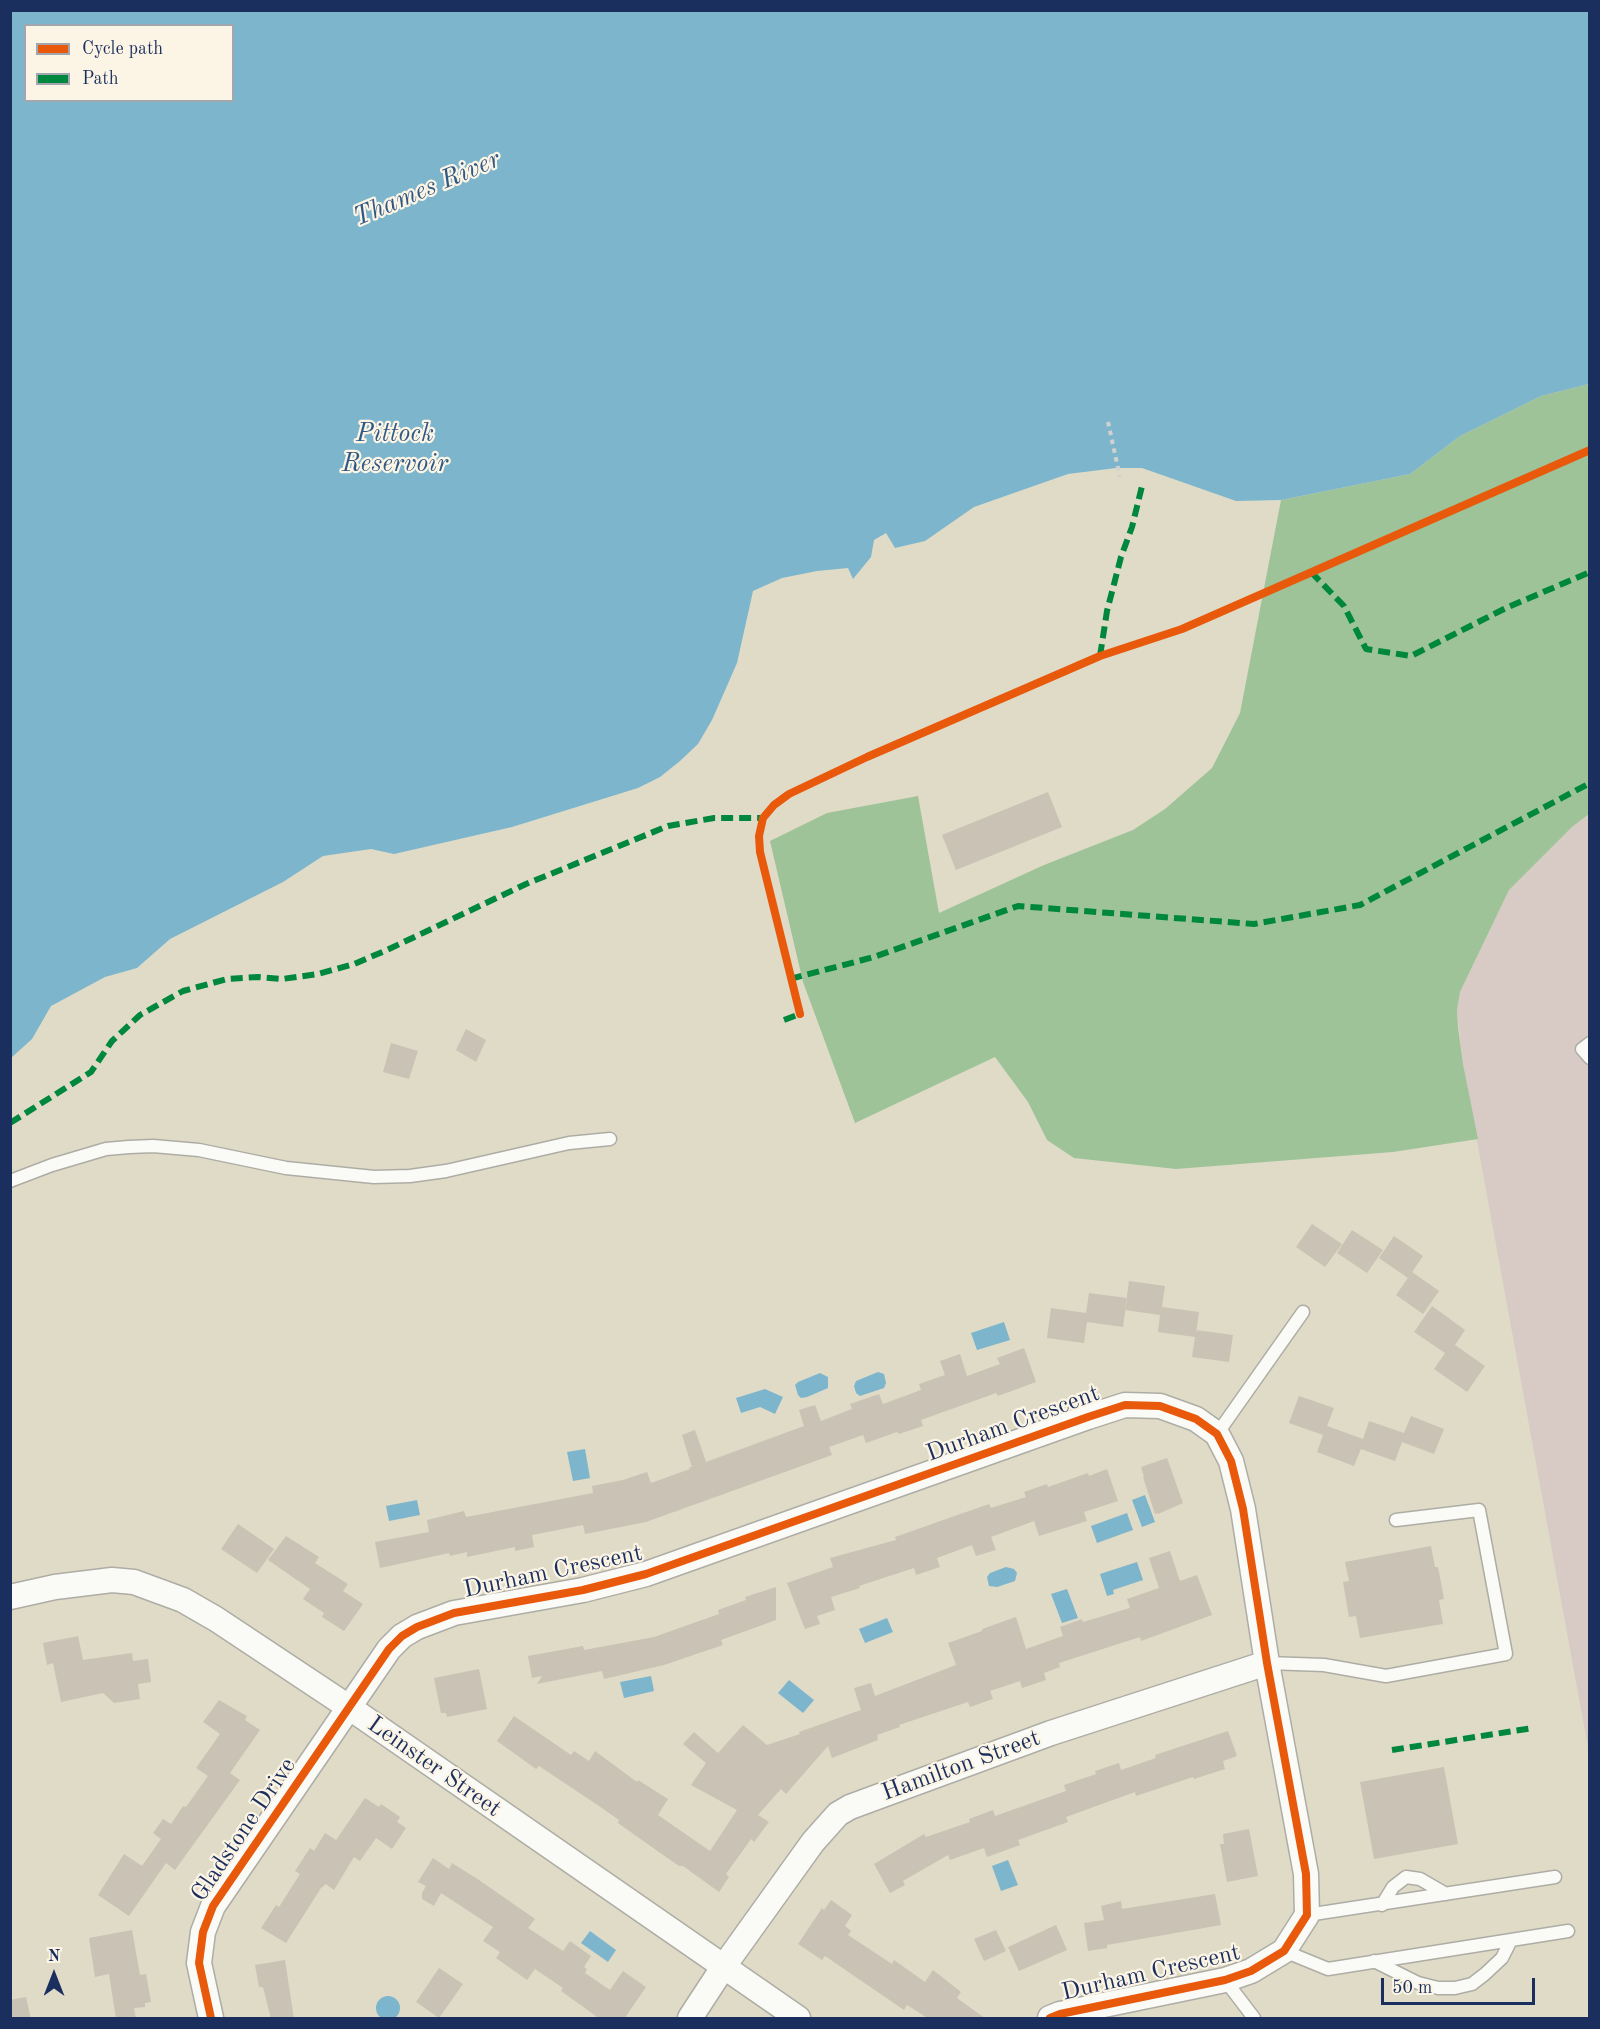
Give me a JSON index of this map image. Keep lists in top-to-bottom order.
{
  "streets": {
    "street": [
      "Durham Crescent",
      "Hamilton Street",
      "Leinster Street",
      "Gladstone Drive"
    ]
  },
  "crossings": [
    ["Durham Crescent", "Hamilton Street"],
    ["Durham Crescent", "Leinster Street"],
    ["Durham Crescent", "Gladstone Drive"],
    ["Hamilton Street", "Leinster Street"],
    ["Leinster Street", "Gladstone Drive"]
  ],
  "water": ["Thames River", "Pittock Reservoir"],
  "legend": ["Cycle path", "Path"],
  "scale_bar": "50 m",
  "north": "top"
}
